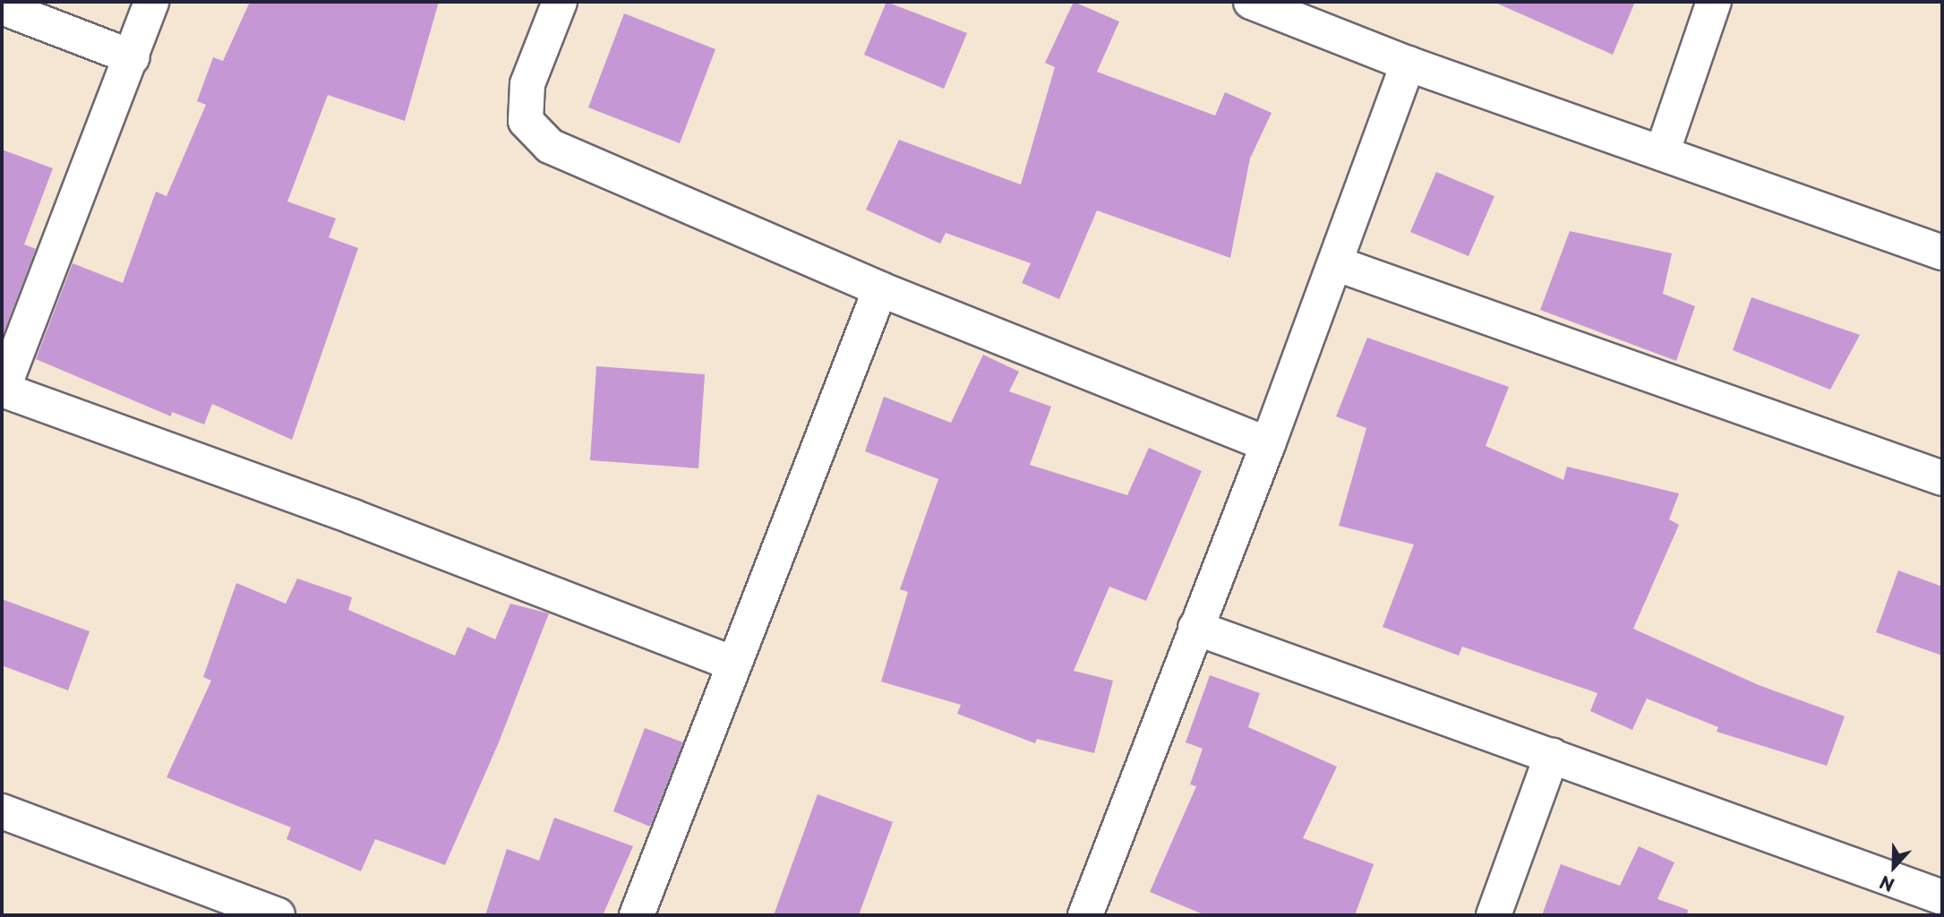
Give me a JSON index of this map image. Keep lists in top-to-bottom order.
{
  "north": "bottom"
}
